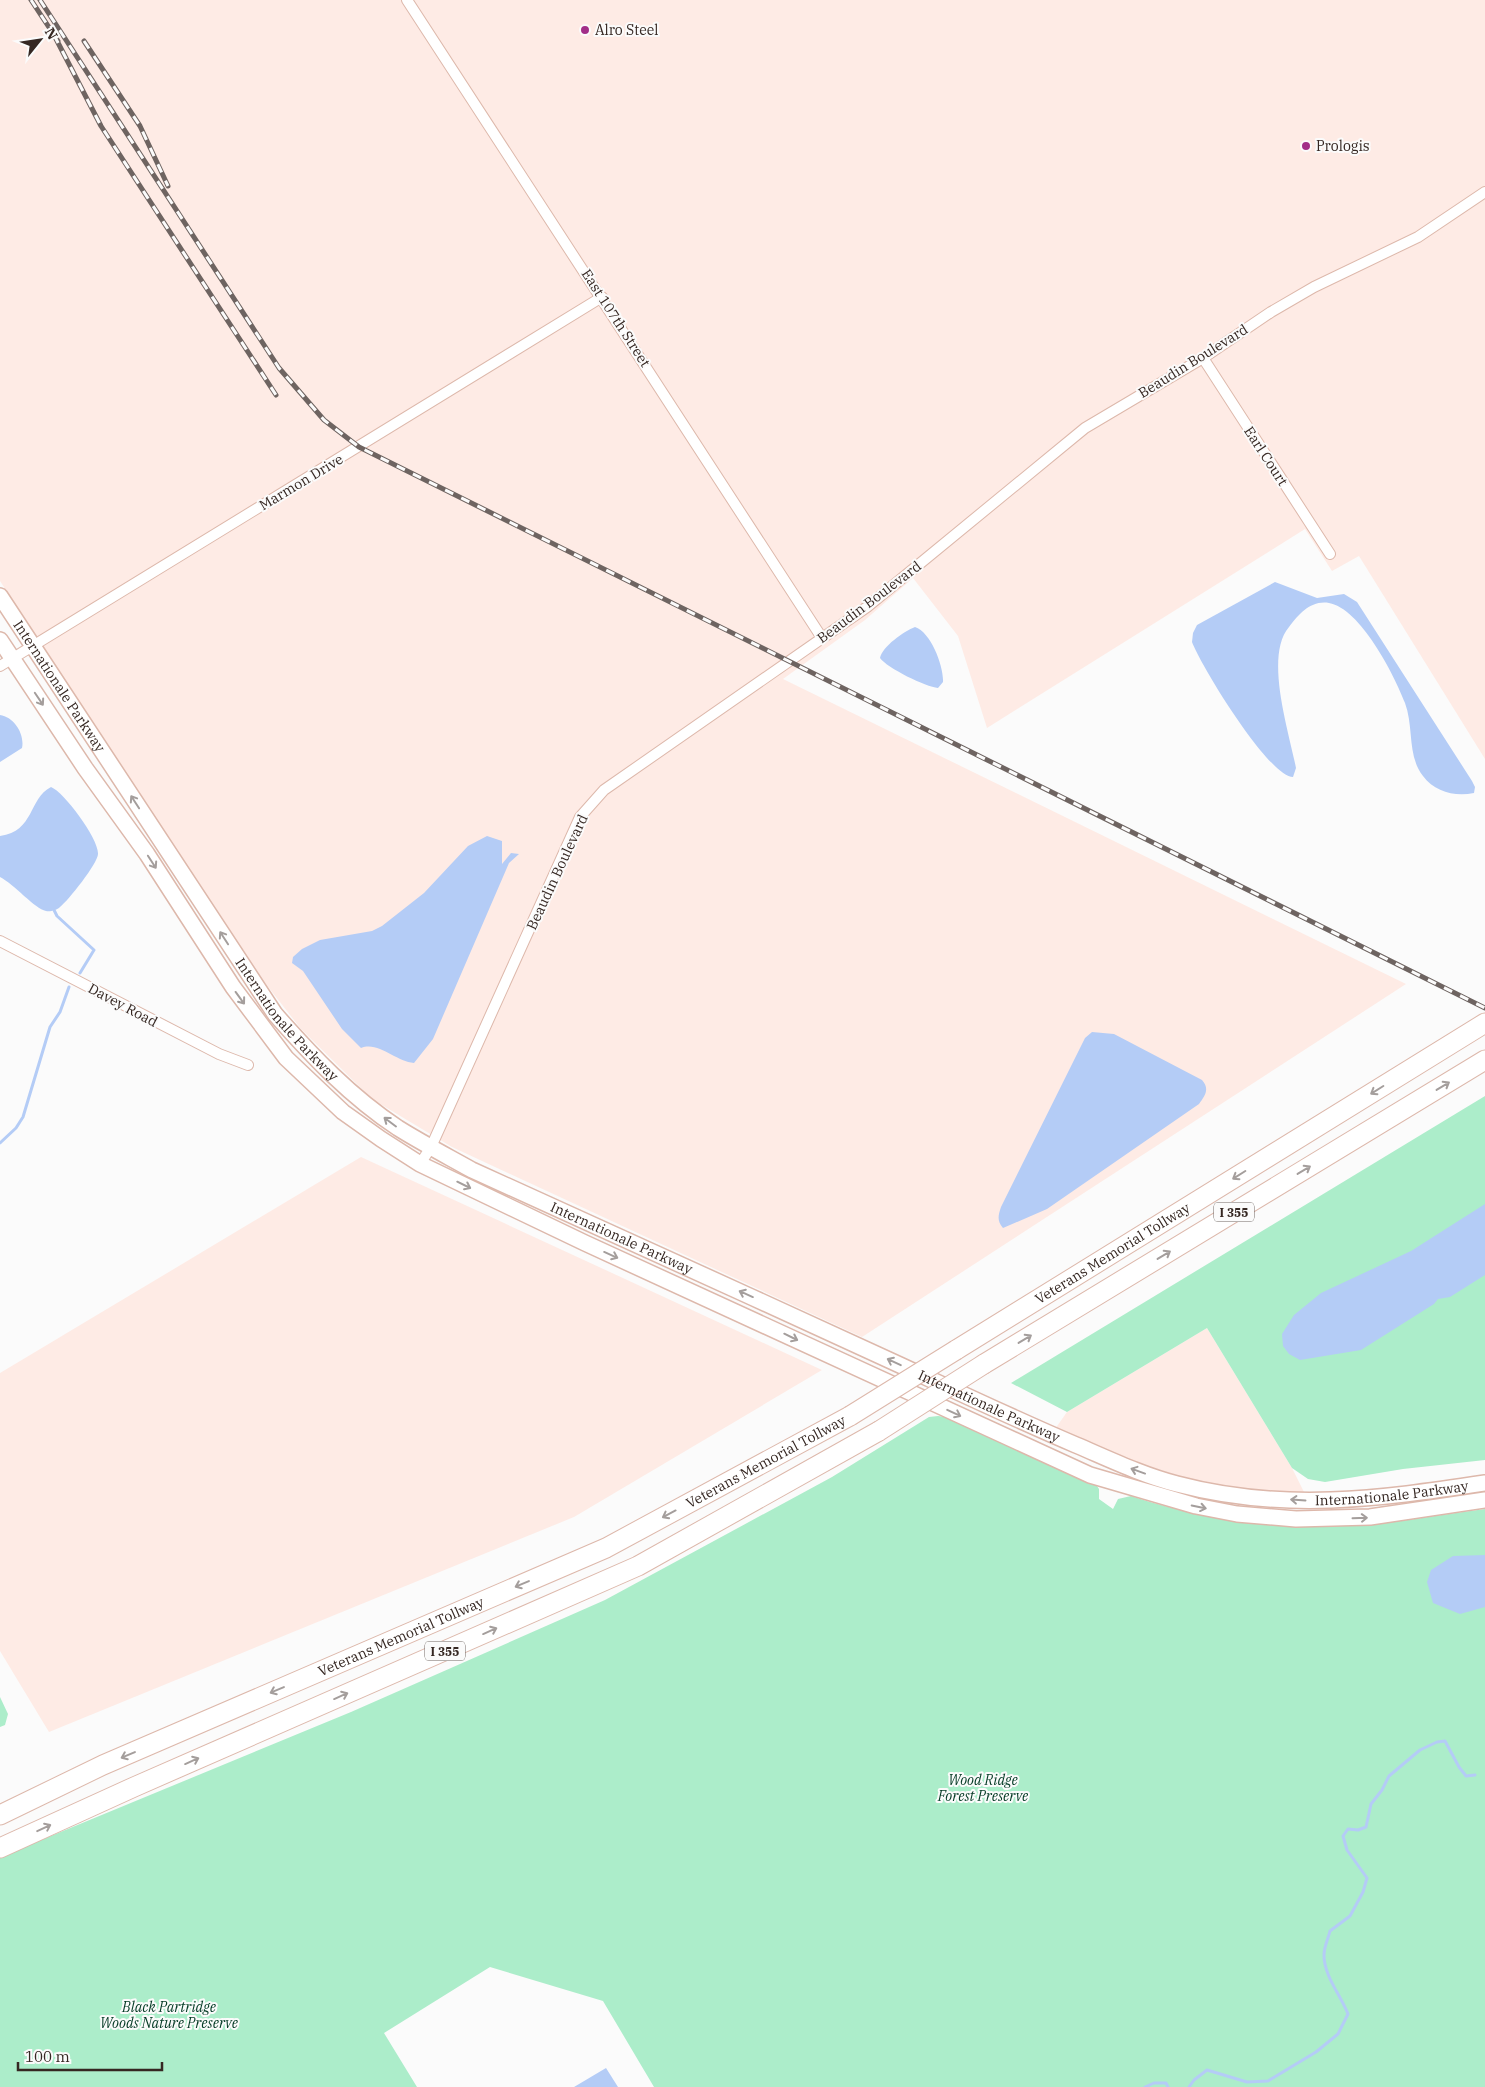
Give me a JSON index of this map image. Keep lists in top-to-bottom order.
{
  "streets": {
    "highway": ["I 355", "Veterans Memorial Tollway"],
    "street": [
      "East 107th Street",
      "Beaudin Boulevard",
      "Earl Court",
      "Marmon Drive",
      "Internationale Parkway",
      "Davey Road"
    ]
  },
  "crossings": [
    ["East 107th Street", "Beaudin Boulevard"],
    ["East 107th Street", "Marmon Drive"],
    ["Beaudin Boulevard", "Earl Court"],
    ["Beaudin Boulevard", "Internationale Parkway"],
    ["Marmon Drive", "Internationale Parkway"]
  ],
  "parks": ["Wood Ridge Forest Preserve", "Black Partridge Woods Nature Preserve"],
  "places": ["Alro Steel", "Prologis"],
  "scale_bar": "100 m",
  "north": "top right"
}
